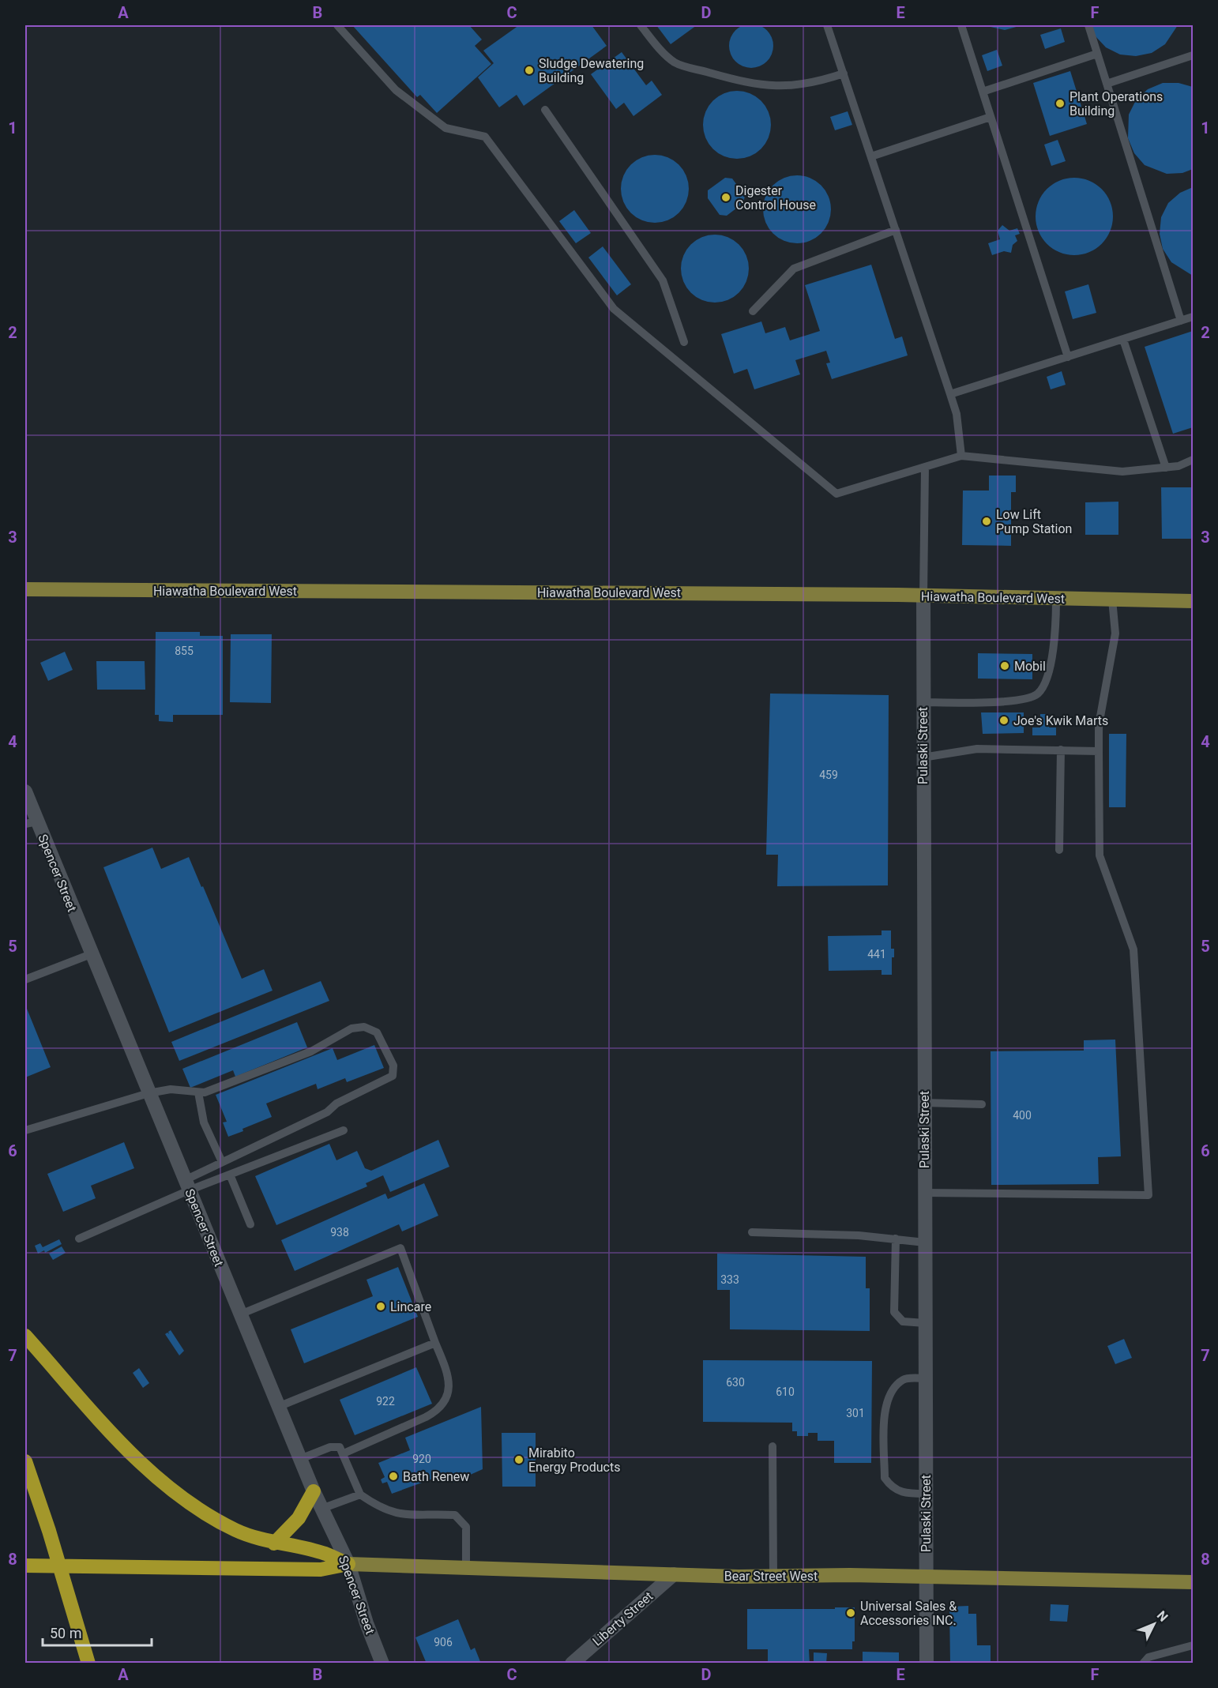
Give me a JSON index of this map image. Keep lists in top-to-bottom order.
{
  "streets": {
    "main road": ["Hiawatha Boulevard West", "Bear Street West"],
    "street": ["Pulaski Street", "Spencer Street", "Liberty Street"]
  },
  "crossings": [
    ["Hiawatha Boulevard West", "Pulaski Street"],
    ["Pulaski Street", "Bear Street West"],
    ["Spencer Street", "Bear Street West"],
    ["Bear Street West", "Liberty Street"]
  ],
  "places": [
    "Sludge Dewatering Building",
    "Plant Operations Building",
    "Digester Control House",
    "Low Lift Pump Station",
    "Mobil",
    "Joe's Kwik Marts",
    "Lincare",
    "Mirabito Energy Products",
    "Bath Renew",
    "Universal Sales & Accessories INC."
  ],
  "house_numbers": [
    "855",
    "459",
    "441",
    "400",
    "938",
    "333",
    "630",
    "610",
    "922",
    "301",
    "920",
    "906"
  ],
  "scale_bar": "50 m",
  "north": "top right",
  "grid": {
    "columns": [
      "A",
      "B",
      "C",
      "D",
      "E",
      "F"
    ],
    "rows": [
      "1",
      "2",
      "3",
      "4",
      "5",
      "6",
      "7",
      "8"
    ]
  }
}
